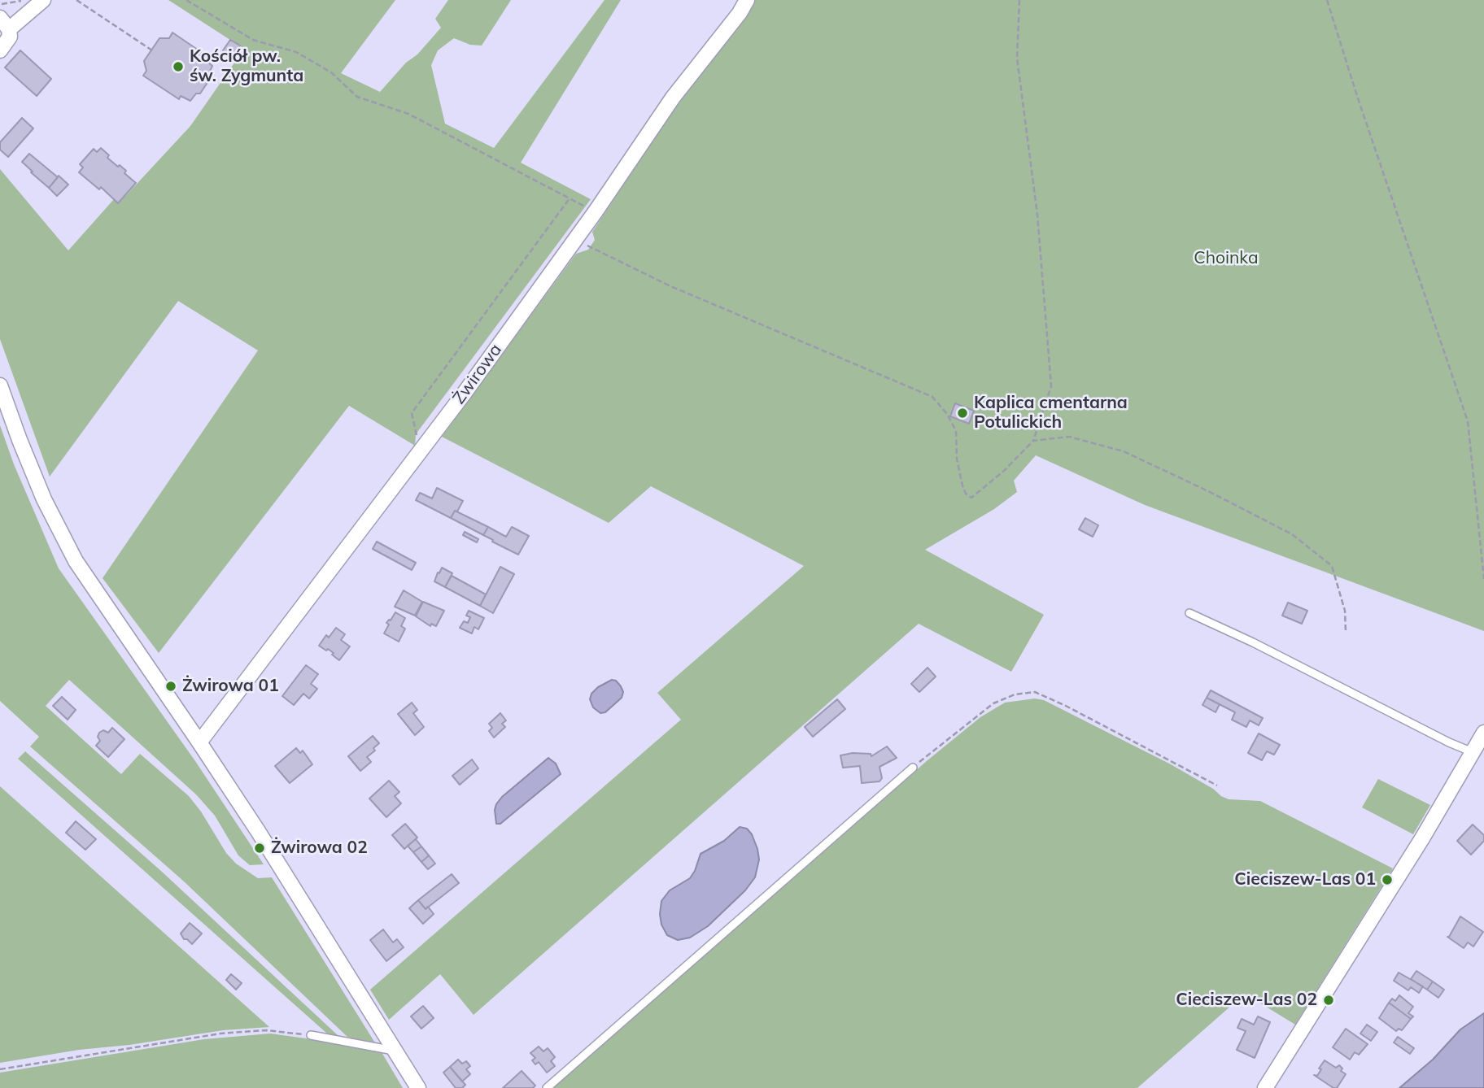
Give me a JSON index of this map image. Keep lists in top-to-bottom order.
{
  "streets": {
    "street": ["Żwirowa"]
  },
  "parks": ["Choinka"],
  "places": [
    "Kościół pw. św. Zygmunta",
    "Kaplica cmentarna Potulickich",
    "Żwirowa 01",
    "Żwirowa 02",
    "Cieciszew-Las 01",
    "Cieciszew-Las 02"
  ]
}
